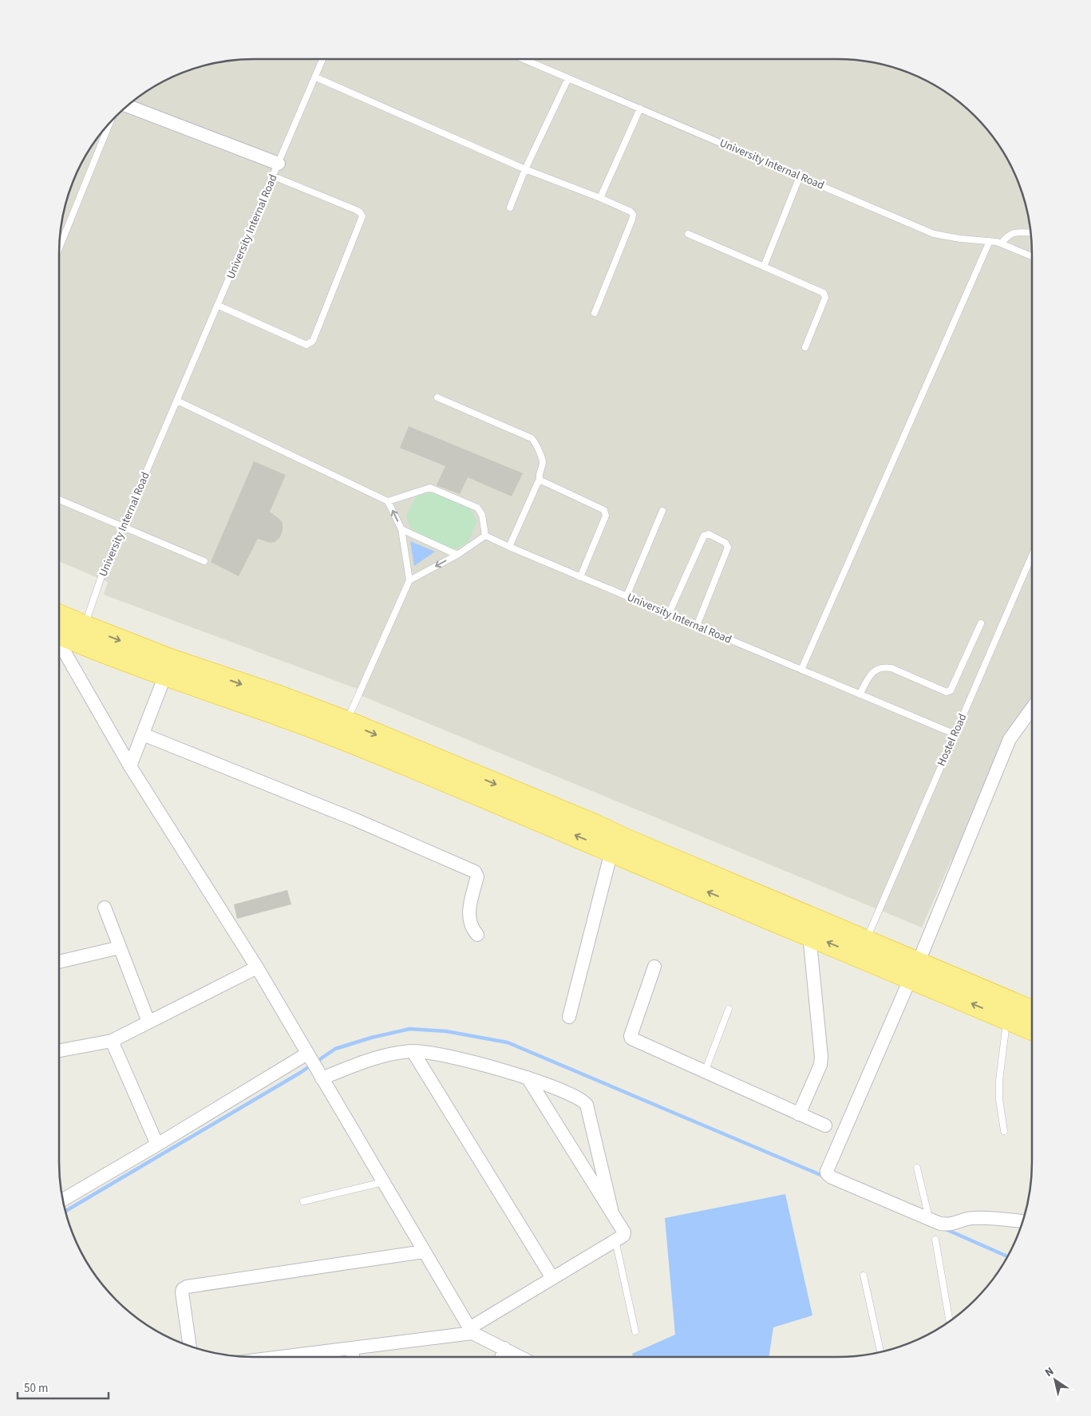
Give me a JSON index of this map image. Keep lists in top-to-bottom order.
{
  "streets": {
    "lane": ["University Internal Road", "Hostel Road"]
  },
  "crossings": [
    ["University Internal Road", "Hostel Road"]
  ],
  "scale_bar": "50 m",
  "north": "top left"
}
